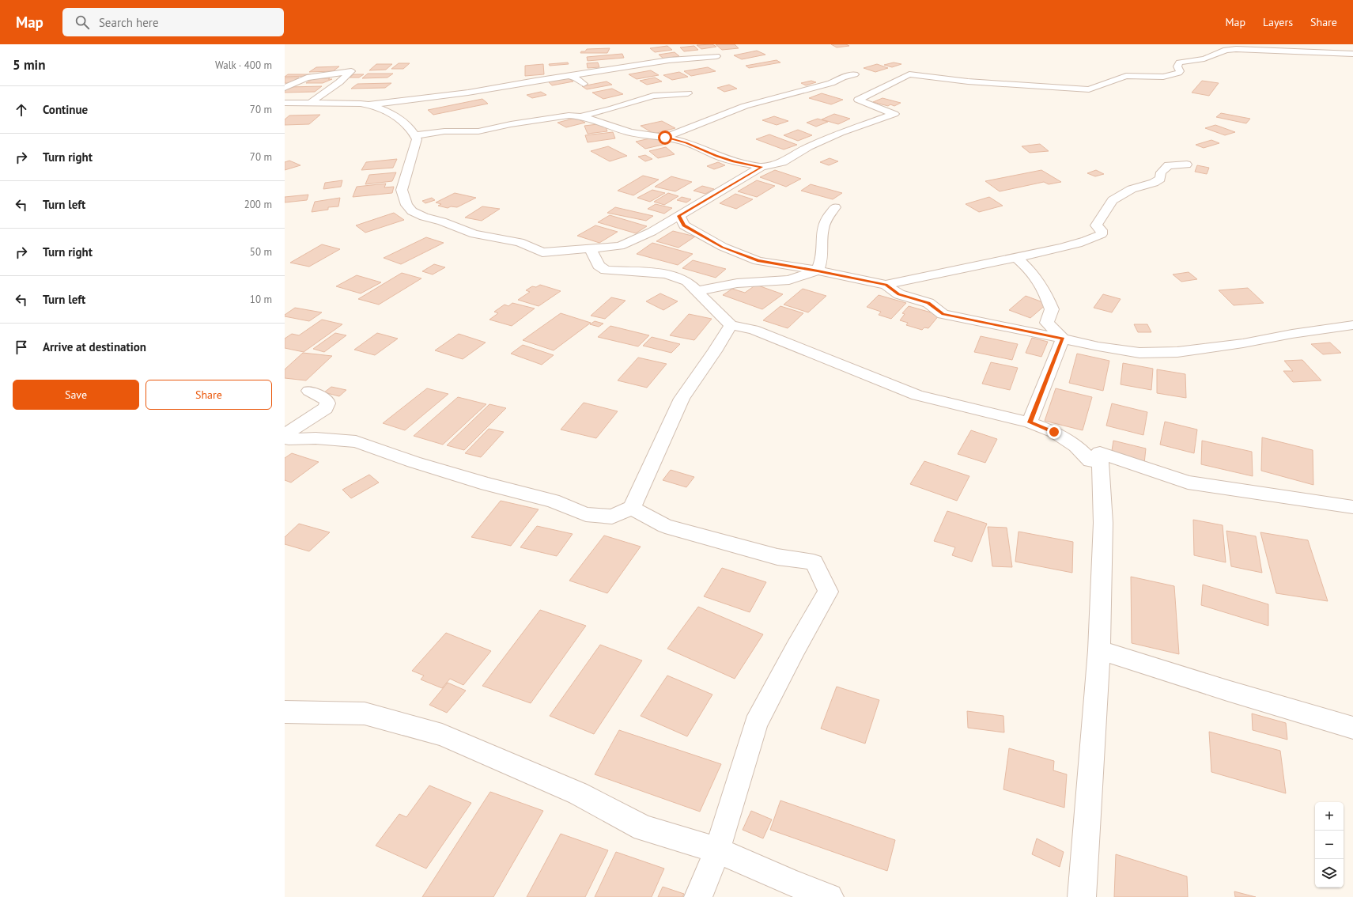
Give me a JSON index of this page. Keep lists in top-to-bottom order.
{
  "page": {
    "header": "Map",
    "search": "Search here",
    "nav": ["Map", "Layers", "Share"],
    "heading": ["5 min", "Walk · 400 m"],
    "list": [
      ["Continue", "70 m"],
      ["Turn right", "70 m"],
      ["Turn left", "200 m"],
      ["Turn right", "50 m"],
      ["Turn left", "10 m"],
      "Arrive at destination"
    ],
    "buttons": ["Save", "Share"],
    "map_buttons": ["+", "−"]
  }
}
